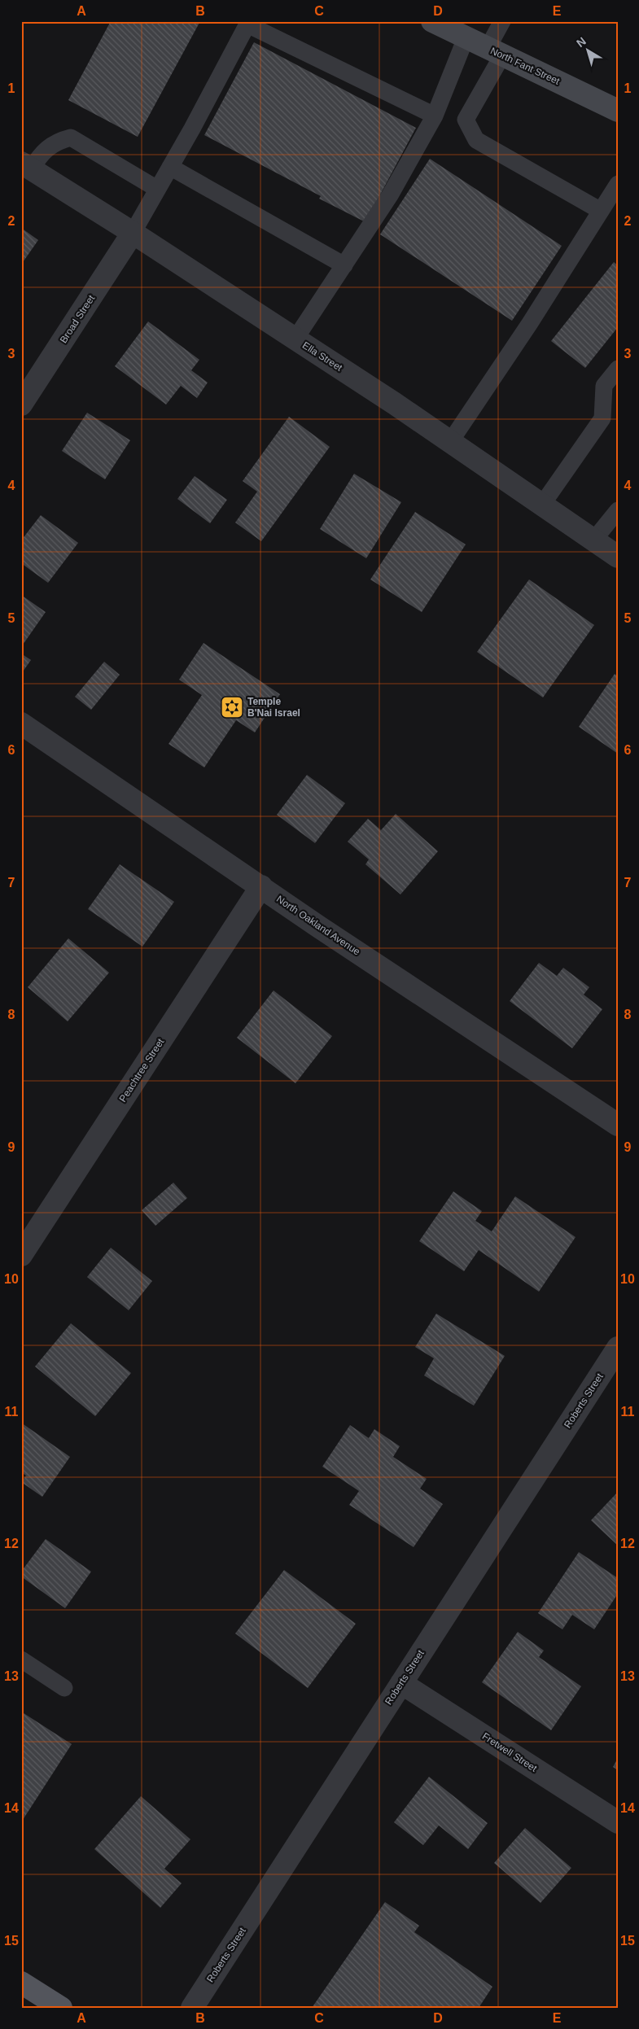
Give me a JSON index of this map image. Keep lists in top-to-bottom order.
{
  "streets": {
    "main road": ["North Fant Street"],
    "street": [
      "Broad Street",
      "Ella Street",
      "North Oakland Avenue",
      "Peachtree Street",
      "Roberts Street",
      "Fretwell Street"
    ]
  },
  "crossings": [
    ["Broad Street", "Ella Street"],
    ["North Oakland Avenue", "Peachtree Street"],
    ["Roberts Street", "Fretwell Street"]
  ],
  "places": {
    "synagogue": ["Temple B'Nai Israel"]
  },
  "north": "top left",
  "grid": {
    "columns": [
      "A",
      "B",
      "C",
      "D",
      "E"
    ],
    "rows": [
      "1",
      "2",
      "3",
      "4",
      "5",
      "6",
      "7",
      "8",
      "9",
      "10",
      "11",
      "12",
      "13",
      "14",
      "15"
    ]
  }
}
